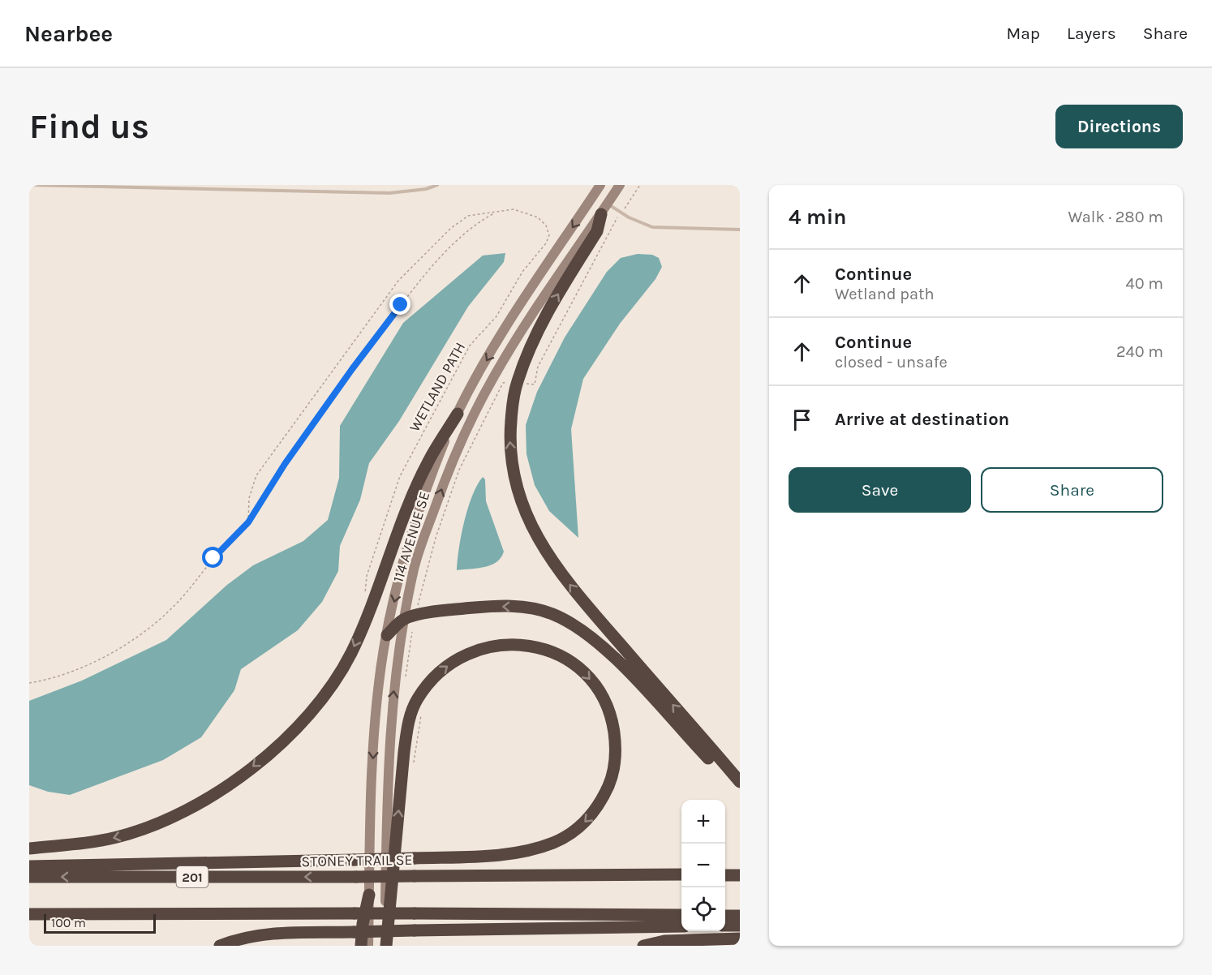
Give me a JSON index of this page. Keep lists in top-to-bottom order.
{
  "streets": {
    "highway": ["STONEY TRAIL SE", "201"],
    "main road": ["114 AVENUE SE"],
    "path": ["WETLAND PATH"]
  },
  "scale_bar": "100 m",
  "page": {
    "header": "Nearbee",
    "nav": ["Map", "Layers", "Share"],
    "buttons": [
      "Directions",
      ["Save", "Share"]
    ],
    "title": "Find us",
    "heading": ["4 min", "Walk · 280 m"],
    "list": [
      ["Continue", "Wetland path", "40 m"],
      ["Continue", "closed - unsafe", "240 m"],
      "Arrive at destination"
    ],
    "map_buttons": ["+", "−"],
    "scale": "100 m"
  }
}
